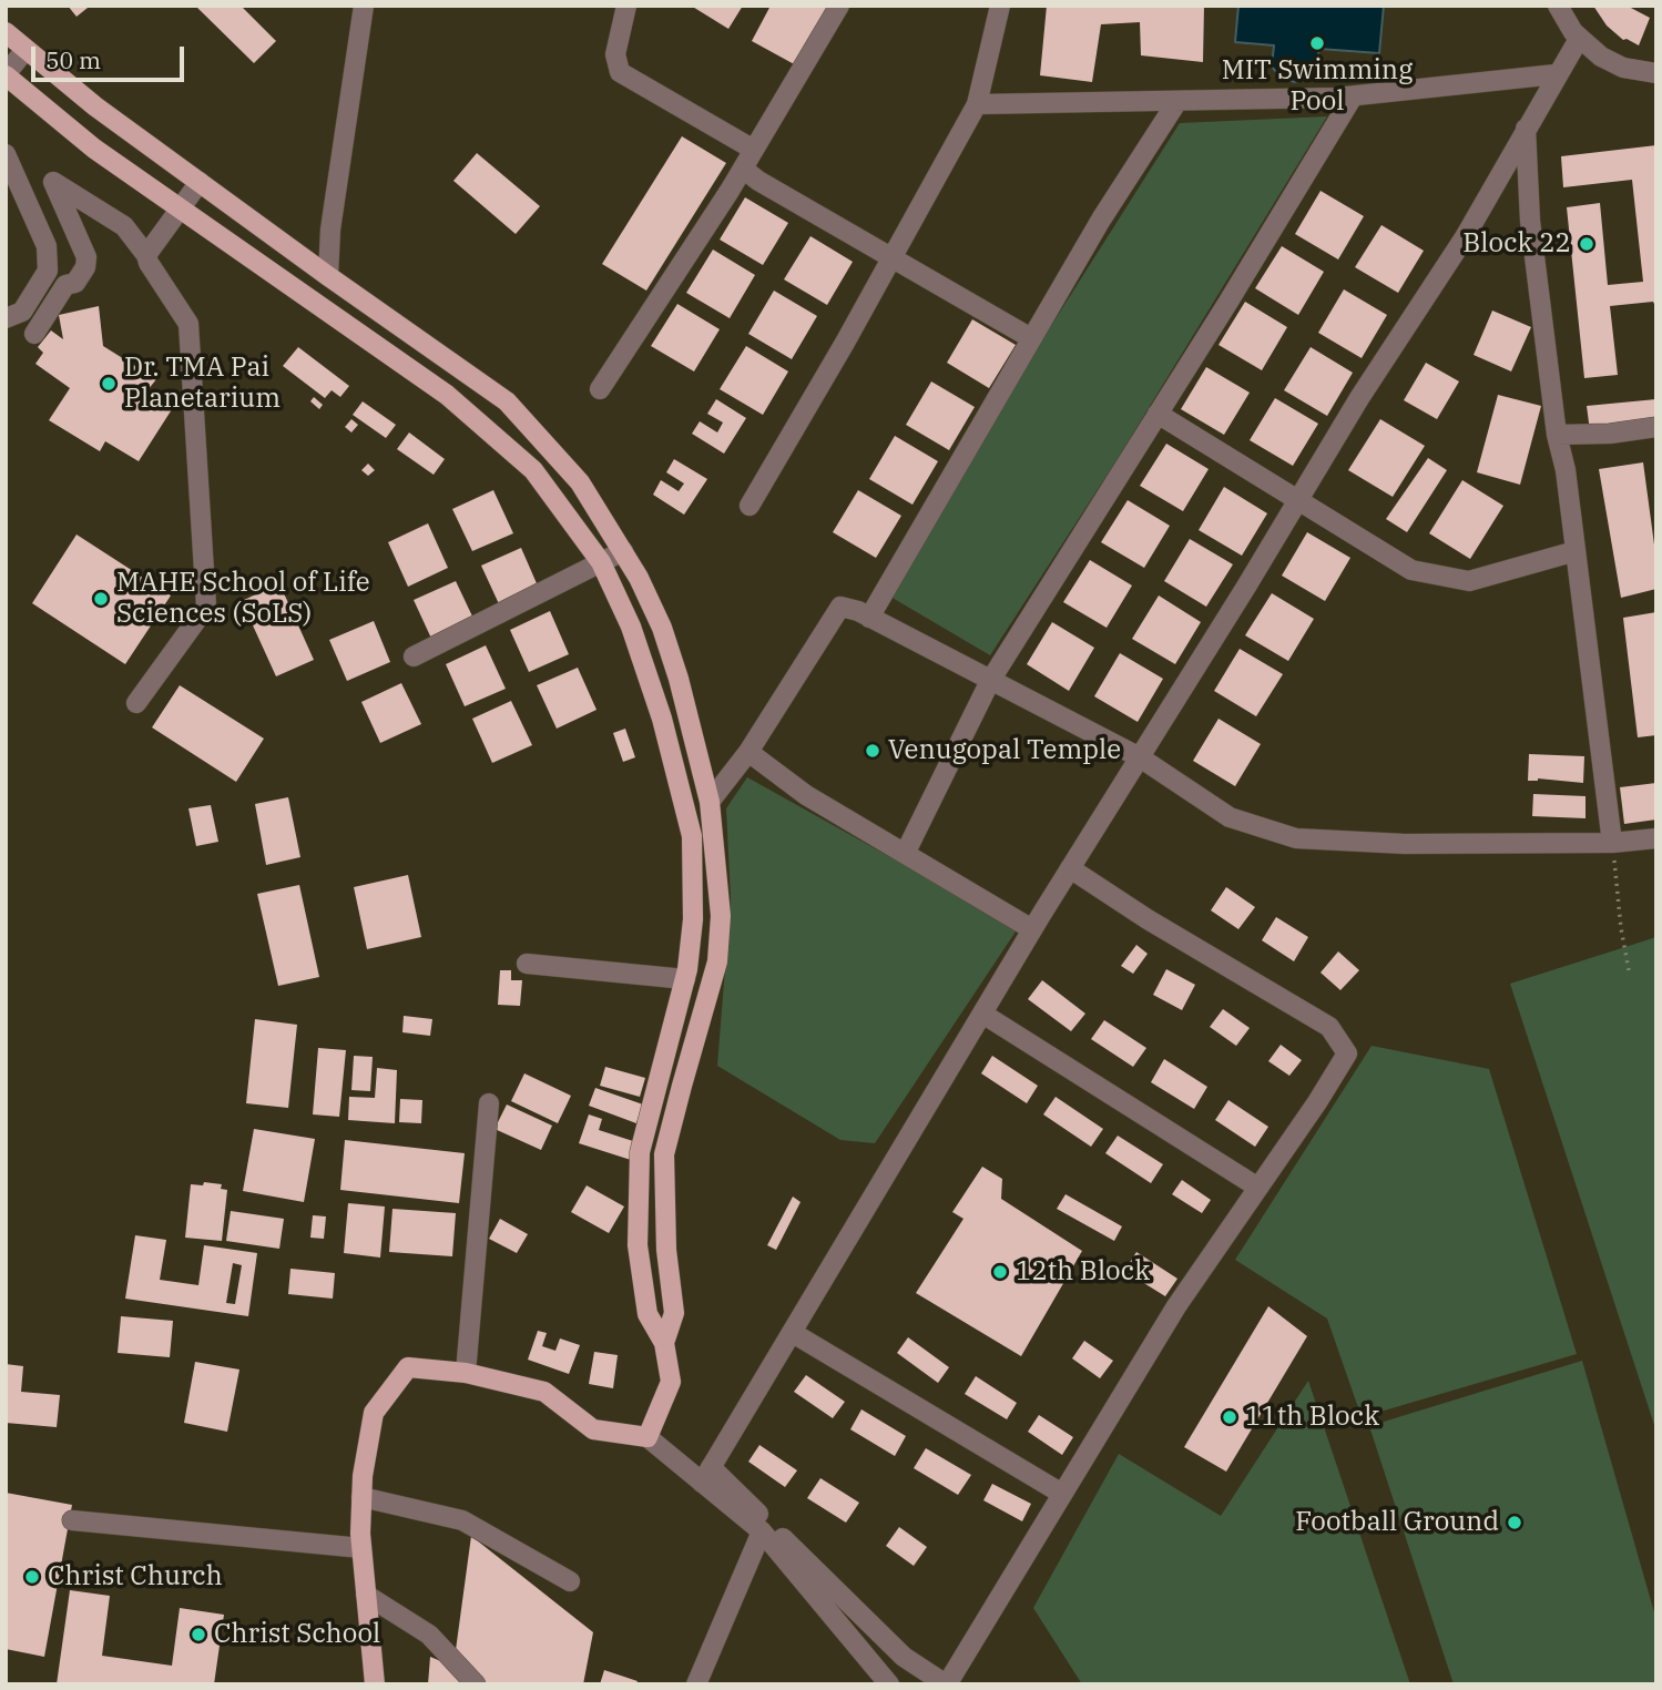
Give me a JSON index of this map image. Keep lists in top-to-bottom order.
{
  "places": [
    "MIT Swimming Pool",
    "Block 22",
    "Dr. TMA Pai Planetarium",
    "MAHE School of Life Sciences (SoLS)",
    "Venugopal Temple",
    "12th Block",
    "11th Block",
    "Football Ground",
    "Christ Church",
    "Christ School"
  ],
  "scale_bar": "50 m"
}
